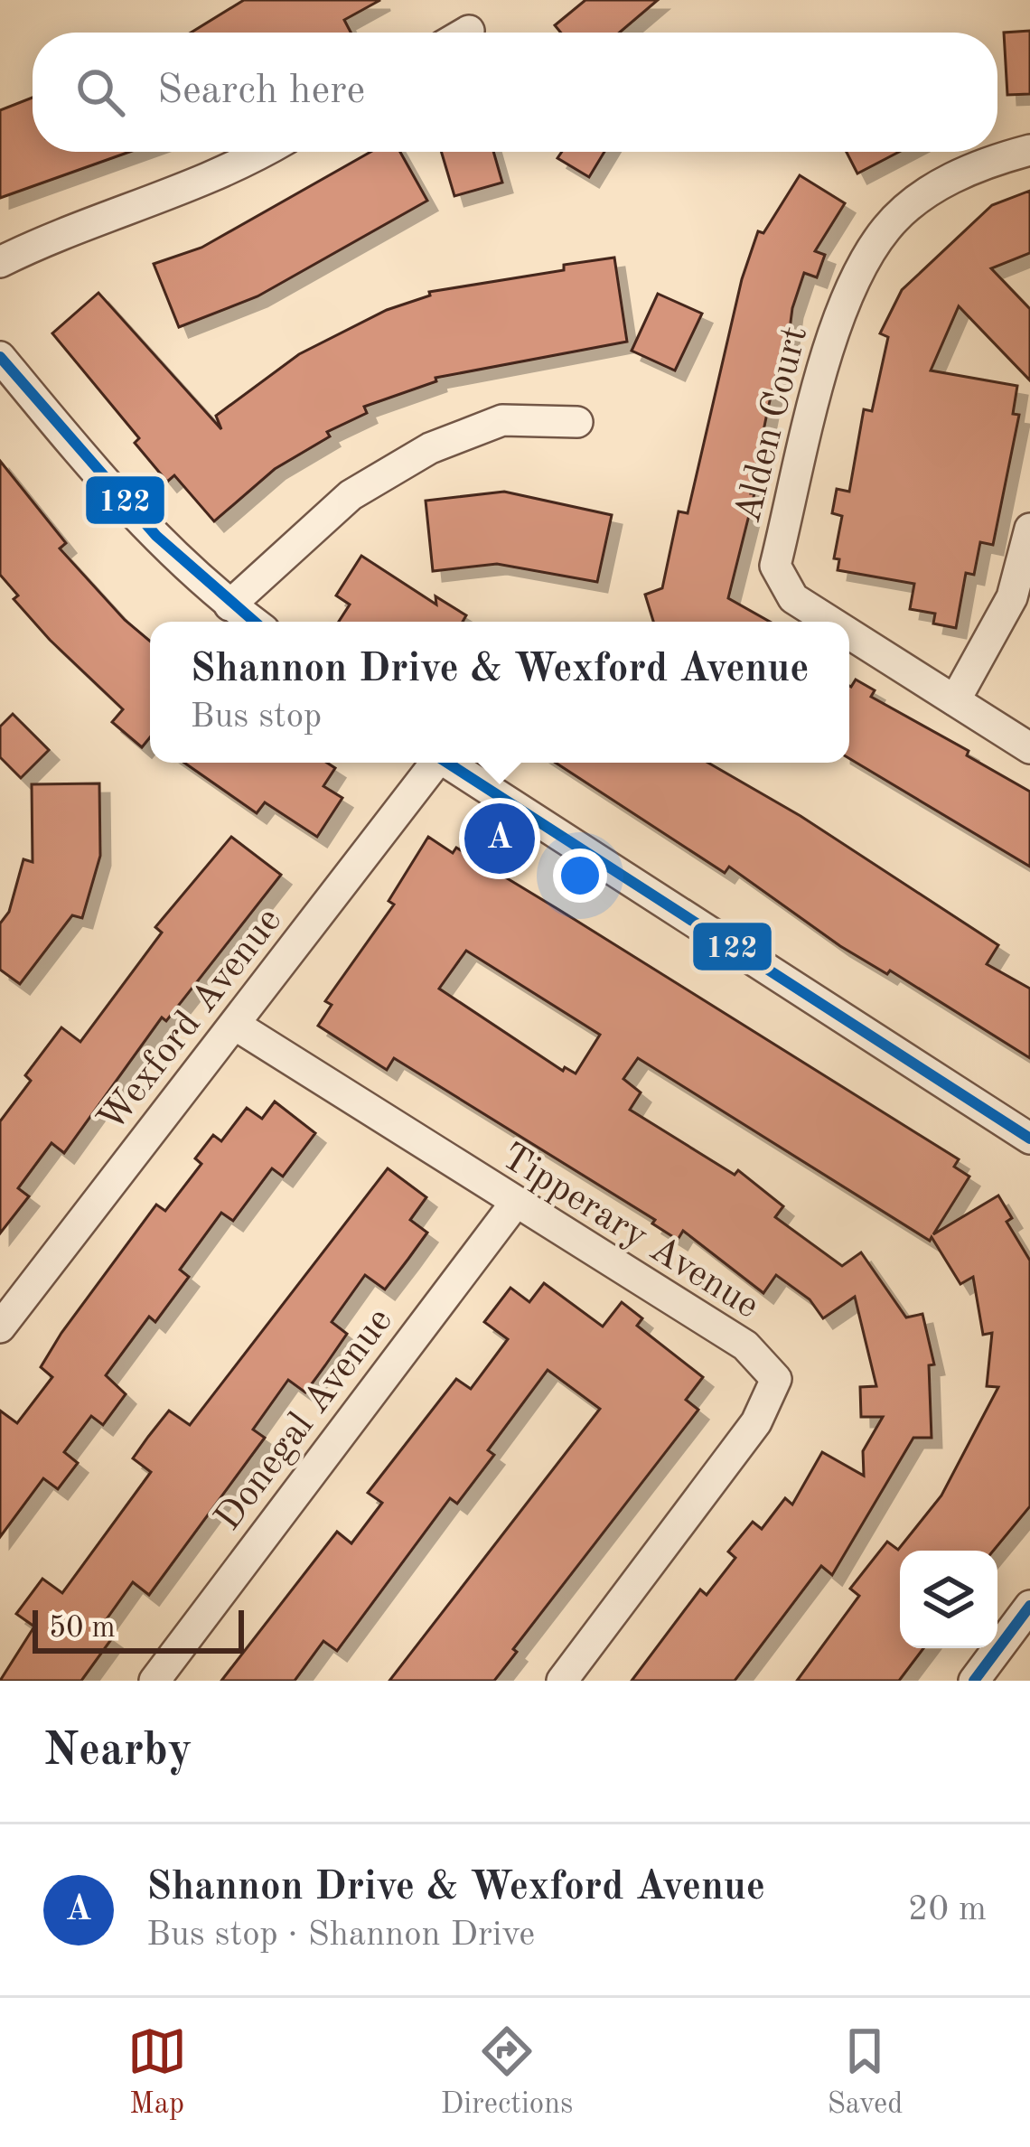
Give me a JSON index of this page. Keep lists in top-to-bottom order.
{
  "streets": {
    "street": [
      "Alden Court",
      "Wexford Avenue",
      "Tipperary Avenue",
      "Donegal Avenue"
    ]
  },
  "crossings": [
    ["Wexford Avenue", "Tipperary Avenue"],
    ["Tipperary Avenue", "Donegal Avenue"]
  ],
  "lines": ["transit line 122"],
  "scale_bar": "50 m",
  "page": {
    "search": "Search here",
    "popup": ["Shannon Drive & Wexford Avenue", "Bus stop"],
    "pins": "A",
    "scale": "50 m",
    "heading": "Nearby",
    "list": [
      {
        "mark": "A",
        "name": "Shannon Drive & Wexford Avenue",
        "note": "Bus stop · Shannon Drive",
        "value": "20 m"
      }
    ],
    "nav": ["Map", "Directions", "Saved"]
  }
}
